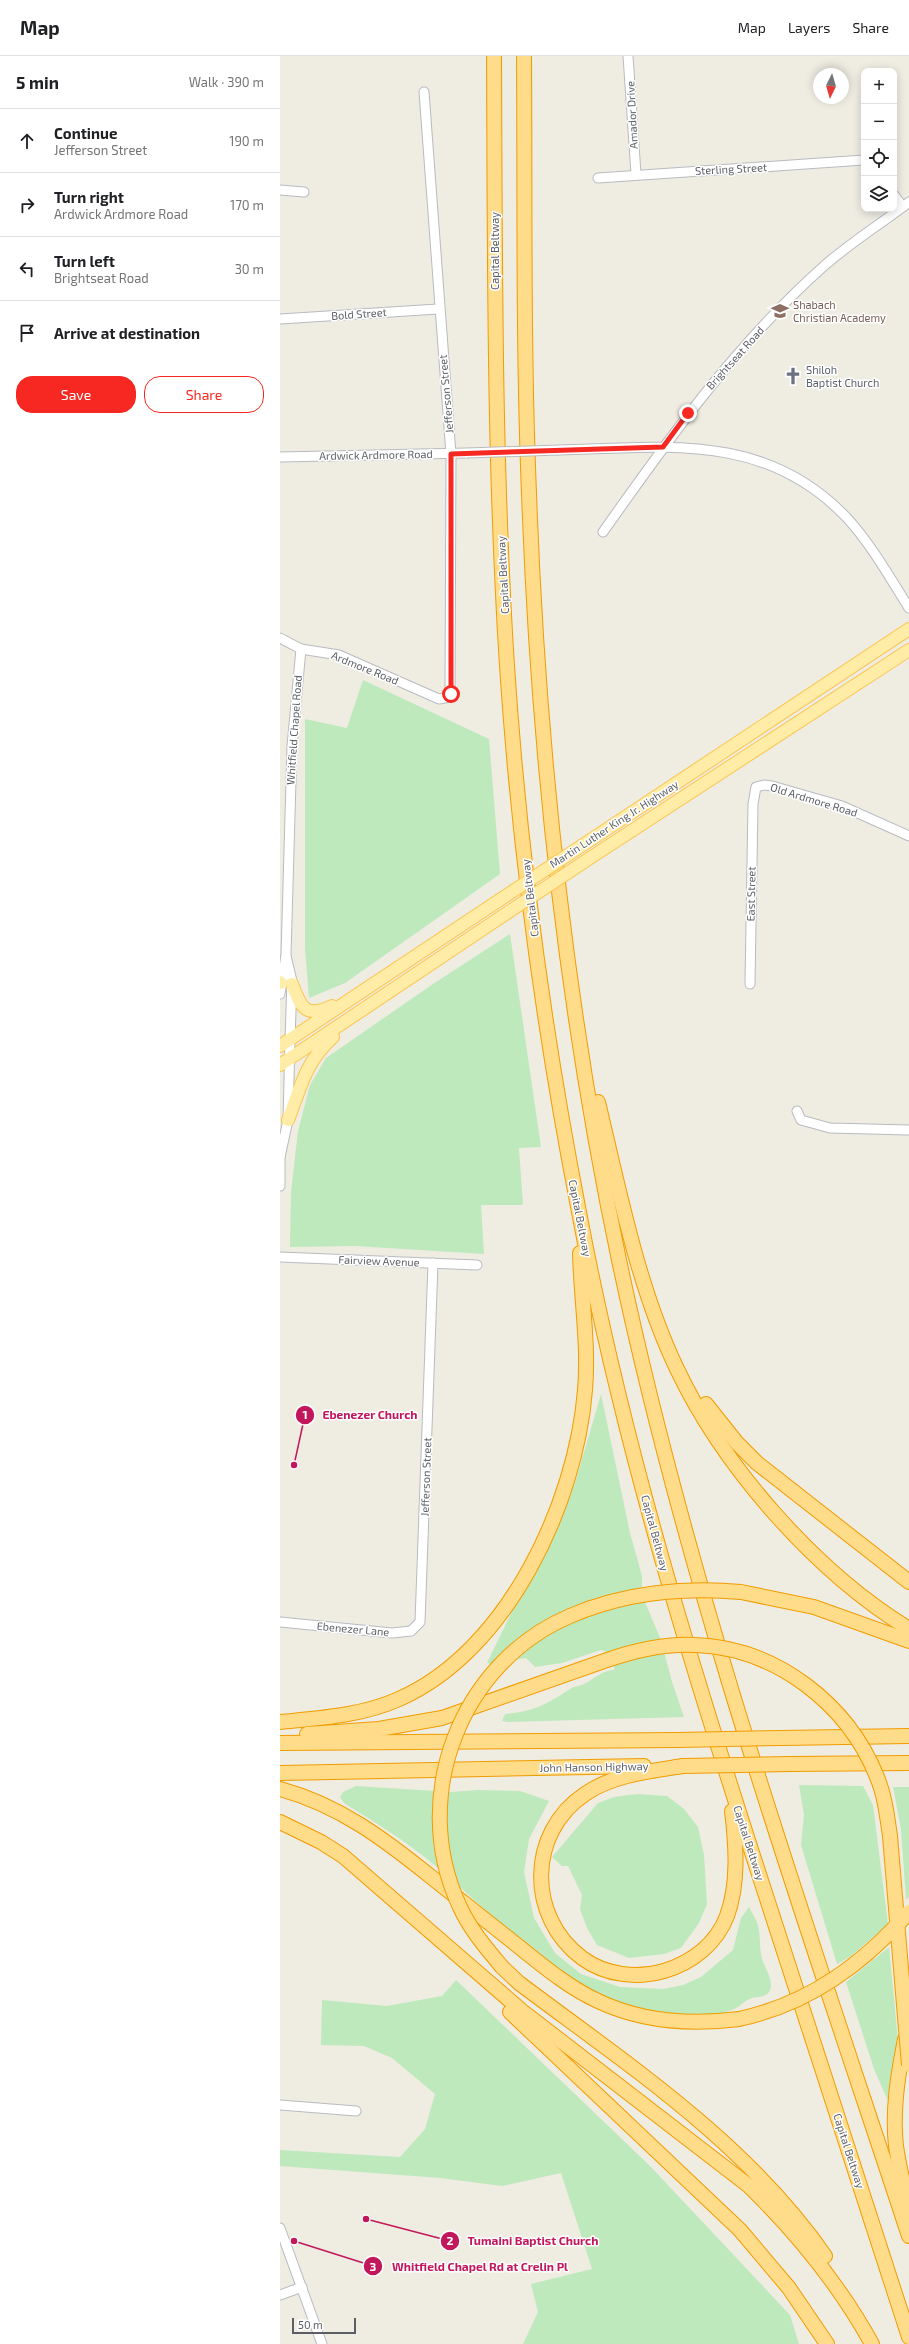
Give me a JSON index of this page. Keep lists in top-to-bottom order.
{
  "streets": {
    "highway": ["Capital Beltway", "John Hanson Highway"],
    "main road": ["Martin Luther King Jr. Highway"],
    "street": [
      "Amador Drive",
      "Sterling Street",
      "Bold Street",
      "Brightseat Road",
      "Jefferson Street",
      "Ardwick Ardmore Road",
      "Ardmore Road",
      "Whitfield Chapel Road",
      "Old Ardmore Road",
      "East Street",
      "Fairview Avenue",
      "Ebenezer Lane"
    ]
  },
  "crossings": [
    ["Amador Drive", "Sterling Street"],
    ["Bold Street", "Jefferson Street"],
    ["Brightseat Road", "Ardwick Ardmore Road"],
    ["Jefferson Street", "Ardwick Ardmore Road"],
    ["Jefferson Street", "Ardmore Road"],
    ["Jefferson Street", "Fairview Avenue"],
    ["Jefferson Street", "Ebenezer Lane"],
    ["Ardmore Road", "Whitfield Chapel Road"],
    ["Whitfield Chapel Road", "Martin Luther King Jr. Highway"],
    ["Old Ardmore Road", "East Street"]
  ],
  "places": {
    "school or university": ["Shabach Christian Academy"],
    "church": ["Shiloh Baptist Church"],
    "other": ["Ebenezer Church", "Tumaini Baptist Church", "Whitfield Chapel Rd at Crelin Pl"]
  },
  "scale_bar": "50 m",
  "north": "bottom",
  "page": {
    "header": "Map",
    "nav": ["Map", "Layers", "Share"],
    "heading": ["5 min", "Walk · 390 m"],
    "map_buttons": ["+", "−"],
    "list": [
      ["Continue", "Jefferson Street", "190 m"],
      ["Turn right", "Ardwick Ardmore Road", "170 m"],
      ["Turn left", "Brightseat Road", "30 m"],
      "Arrive at destination"
    ],
    "buttons": ["Save", "Share"],
    "scale": "50 m"
  }
}
